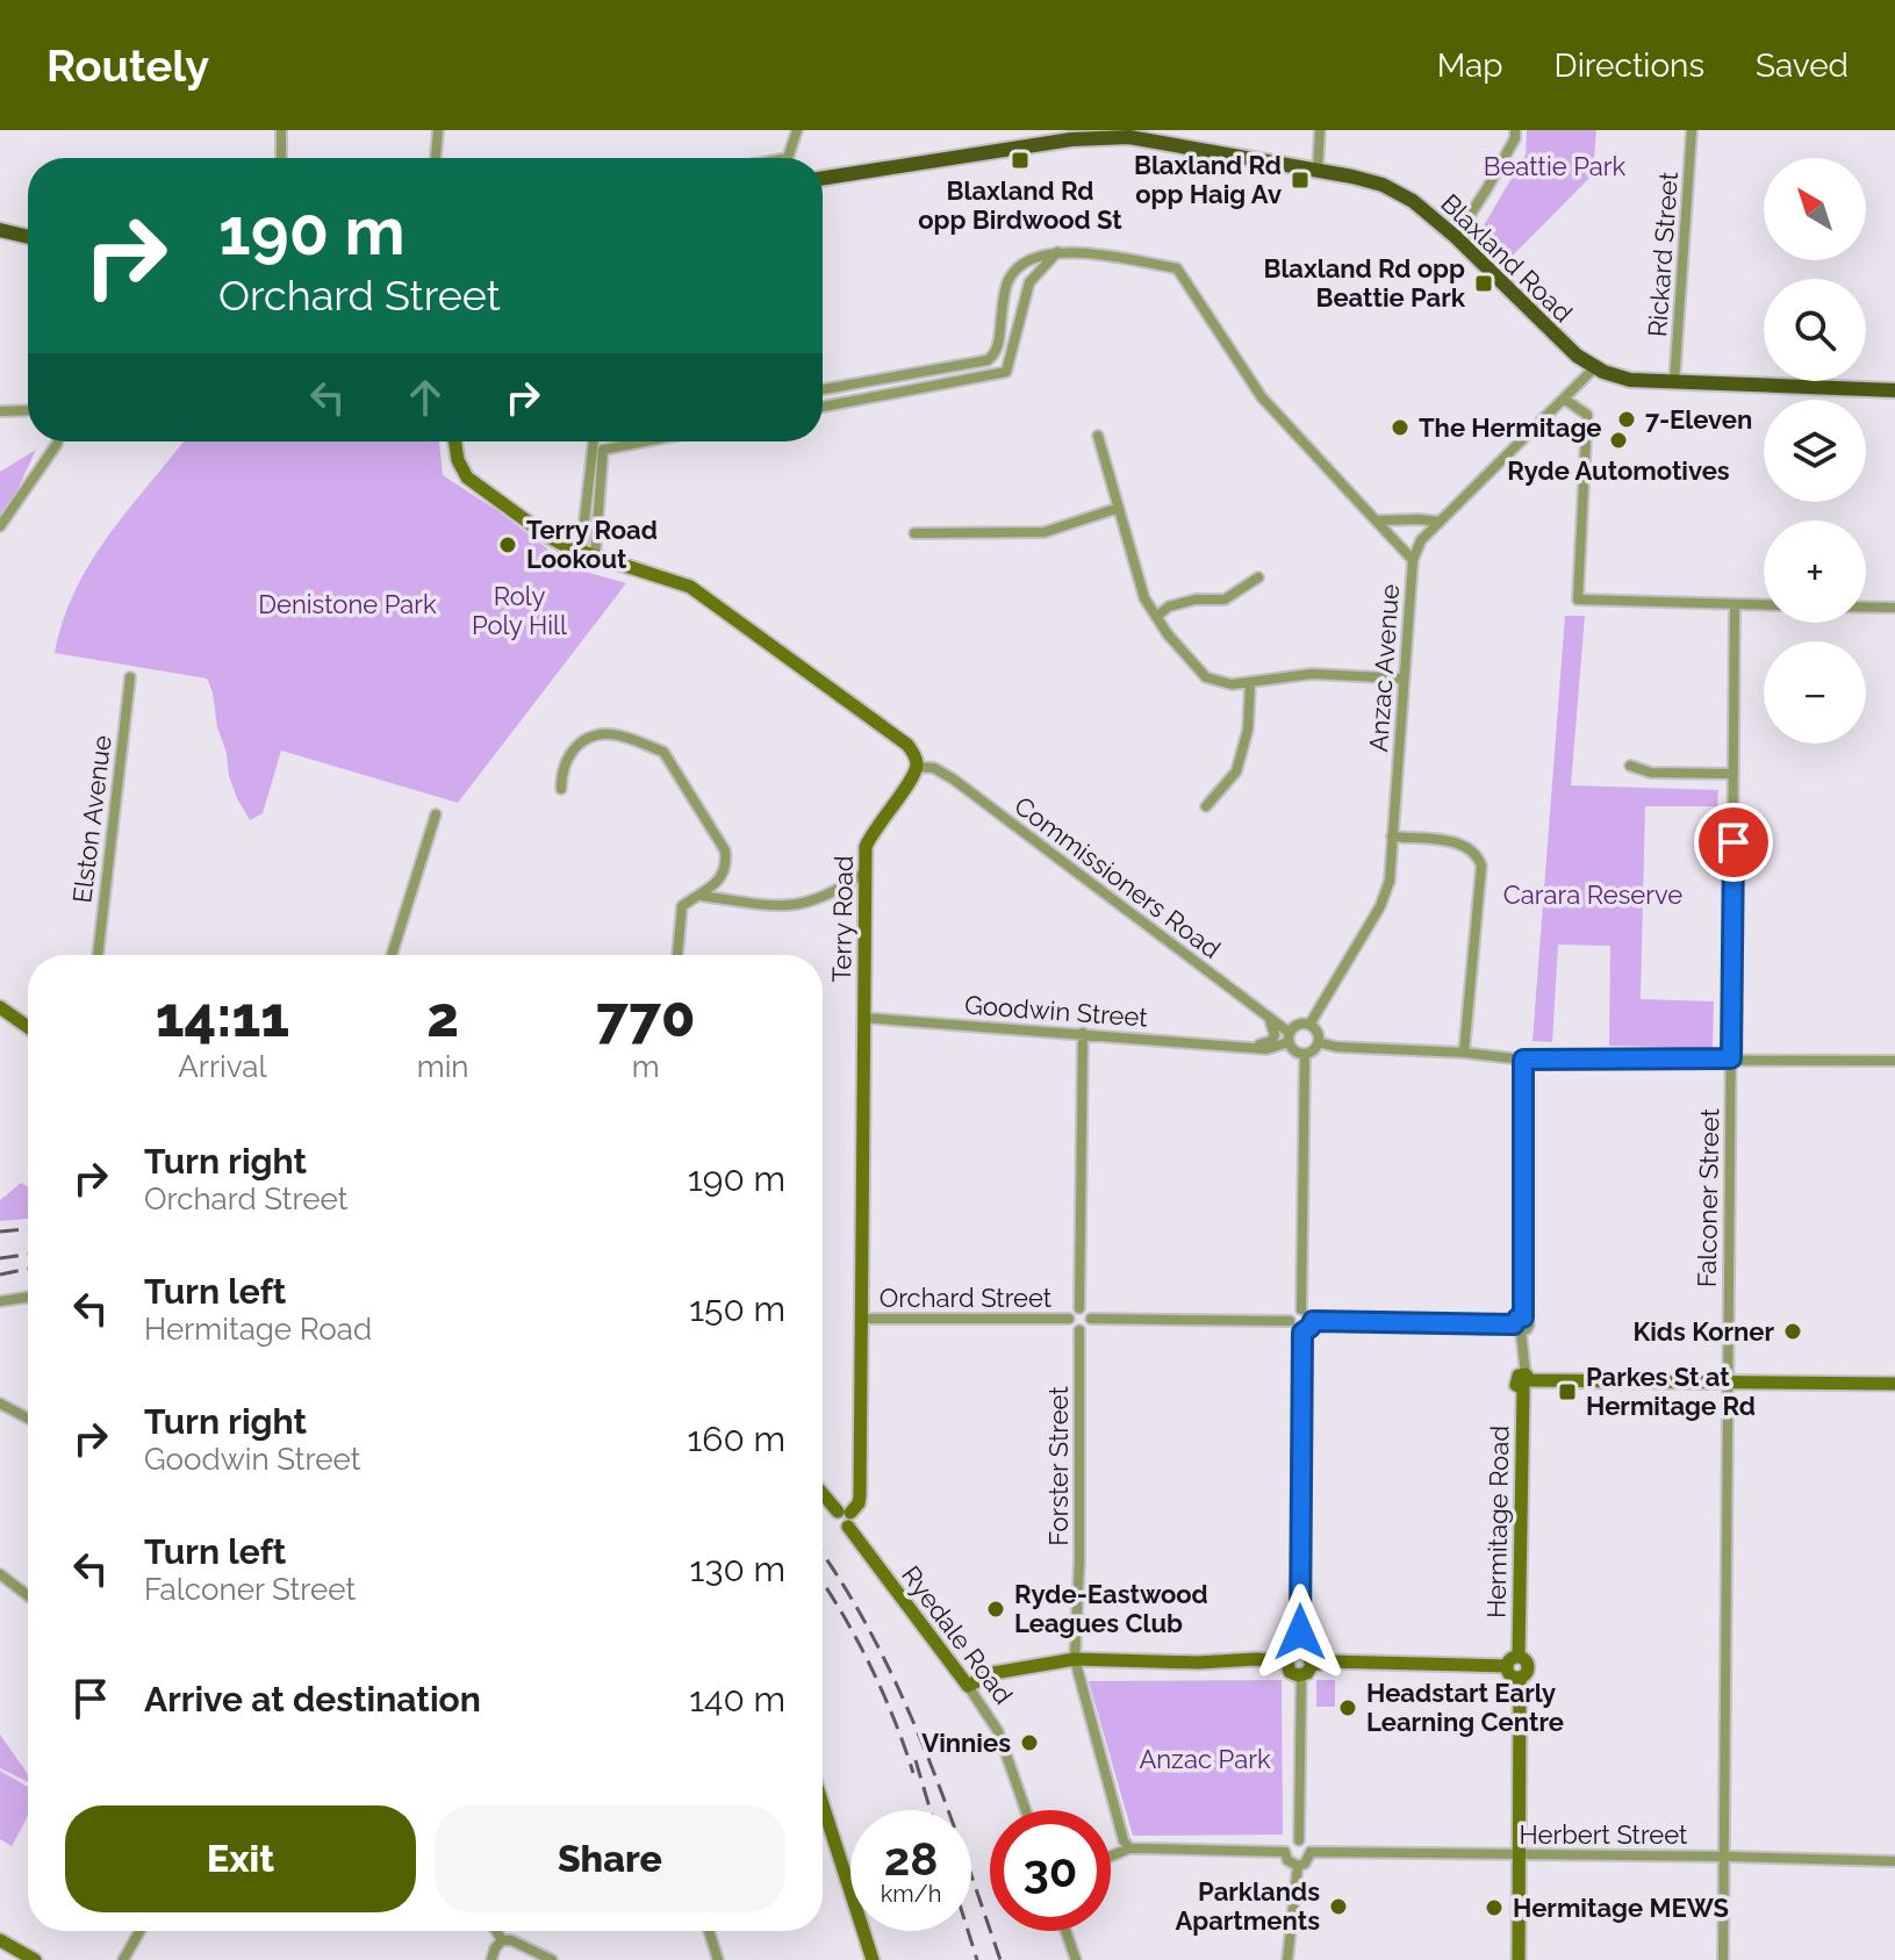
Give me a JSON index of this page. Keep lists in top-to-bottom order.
{
  "streets": {
    "main road": ["Blaxland Road"],
    "street": [
      "Rickard Street",
      "Anzac Avenue",
      "Elston Avenue",
      "Commissioners Road",
      "Terry Road",
      "Goodwin Street",
      "Falconer Street",
      "Orchard Street",
      "Forster Street",
      "Hermitage Road",
      "Ryedale Road",
      "Herbert Street"
    ]
  },
  "crossings": [
    ["Rickard Street", "Blaxland Road"],
    ["Blaxland Road", "Anzac Avenue"],
    ["Anzac Avenue", "Commissioners Road"],
    ["Anzac Avenue", "Goodwin Street"],
    ["Commissioners Road", "Terry Road"],
    ["Commissioners Road", "Goodwin Street"],
    ["Terry Road", "Goodwin Street"],
    ["Terry Road", "Orchard Street"],
    ["Terry Road", "Ryedale Road"],
    ["Falconer Street", "Herbert Street"],
    ["Orchard Street", "Forster Street"],
    ["Hermitage Road", "Herbert Street"]
  ],
  "parks": [
    "Beattie Park",
    "Roly Poly Hill",
    "Denistone Park",
    "Carara Reserve",
    "Anzac Park"
  ],
  "places": {
    "transit": [
      "Blaxland Rd opp Birdwood St",
      "Blaxland Rd opp Haig Av",
      "Blaxland Rd opp Beattie Park",
      "Parkes St at Hermitage Rd"
    ],
    "other": [
      "7-Eleven",
      "The Hermitage",
      "Ryde Automotives",
      "Terry Road Lookout",
      "Kids Korner",
      "Ryde-Eastwood Leagues Club",
      "Headstart Early Learning Centre",
      "Vinnies",
      "Parklands Apartments",
      "Hermitage MEWS"
    ]
  },
  "north": "top left",
  "page": {
    "header": "Routely",
    "nav": ["Map", "Directions", "Saved"],
    "map_buttons": ["+", "−"],
    "turn": ["190 m", "Orchard Street"],
    "eta": [
      "14:11",
      "Arrival",
      "2",
      "min",
      "770",
      "m"
    ],
    "list": [
      {
        "name": "Turn right",
        "note": "Orchard Street",
        "value": "190 m"
      },
      {
        "name": "Turn left",
        "note": "Hermitage Road",
        "value": "150 m"
      },
      {
        "name": "Turn right",
        "note": "Goodwin Street",
        "value": "160 m"
      },
      {
        "name": "Turn left",
        "note": "Falconer Street",
        "value": "130 m"
      },
      {
        "name": "Arrive at destination",
        "value": "140 m"
      }
    ],
    "buttons": ["Exit", "Share"],
    "speed": "28 km/h",
    "limit": "30"
  }
}
